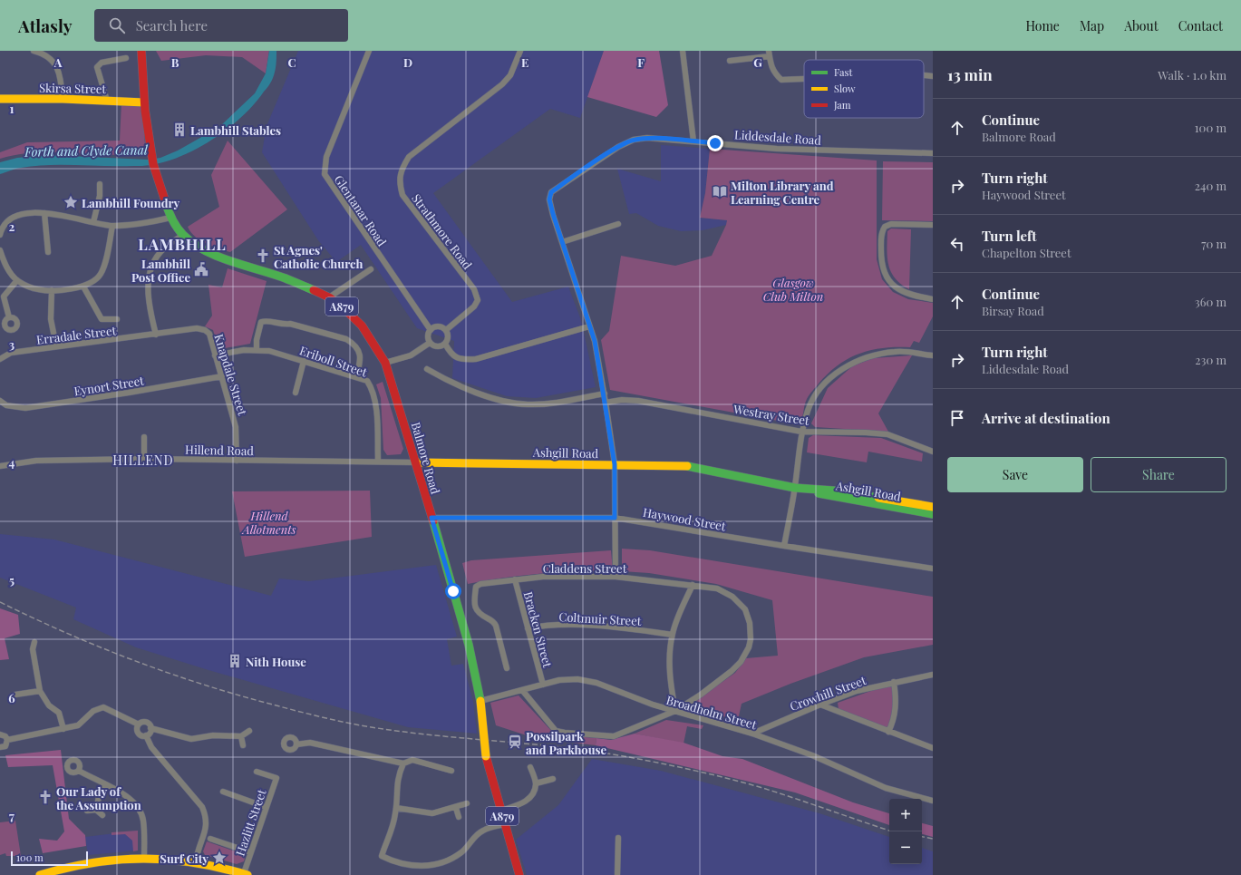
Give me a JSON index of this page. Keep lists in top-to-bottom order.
{
  "streets": {
    "main road": [
      "Skirsa Street",
      "A879",
      "Ashgill Road",
      "Balmore Road"
    ],
    "street": [
      "Liddesdale Road",
      "Glentanar Road",
      "Strathmore Road",
      "Erradale Street",
      "Eriboll Street",
      "Knapdale Street",
      "Eynort Street",
      "Westray Street",
      "Hillend Road",
      "Haywood Street",
      "Claddens Street",
      "Coltmuir Street",
      "Bracken Street",
      "Crowhill Street",
      "Broadholm Street",
      "Hazlitt Street"
    ]
  },
  "crossings": [
    ["Skirsa Street", "A879"],
    ["Skirsa Street", "Balmore Road"],
    ["Glentanar Road", "Strathmore Road"],
    ["A879", "Balmore Road"],
    ["Erradale Street", "Knapdale Street"],
    ["Eriboll Street", "Knapdale Street"],
    ["Eriboll Street", "Hillend Road"],
    ["Knapdale Street", "Eynort Street"],
    ["Knapdale Street", "Hillend Road"],
    ["Hillend Road", "Ashgill Road"],
    ["Hillend Road", "Balmore Road"],
    ["Ashgill Road", "Balmore Road"],
    ["Balmore Road", "Haywood Street"],
    ["Balmore Road", "Broadholm Street"],
    ["Claddens Street", "Bracken Street"],
    ["Claddens Street", "Broadholm Street"],
    ["Coltmuir Street", "Bracken Street"],
    ["Bracken Street", "Broadholm Street"],
    ["Crowhill Street", "Broadholm Street"]
  ],
  "districts": ["LAMBHILL", "HILLEND"],
  "water": ["Forth and Clyde Canal"],
  "parks": ["Glasgow Club Milton", "Hillend Allotments"],
  "places": {
    "building": ["Lambhill Stables", "Nith House"],
    "library": ["Milton Library and Learning Centre"],
    "place": ["Lambhill Foundry", "Surf City"],
    "church": ["St Agnes' Catholic Church", "Our Lady of the Assumption"],
    "public building": ["Lambhill Post Office"],
    "station": ["Possilpark and Parkhouse"]
  },
  "legend": ["Fast", "Slow", "Jam"],
  "scale_bar": "100 m",
  "page": {
    "header": "Atlasly",
    "search": "Search here",
    "nav": [
      "Home",
      "Map",
      "About",
      "Contact"
    ],
    "heading": ["13 min", "Walk · 1.0 km"],
    "list": [
      ["Continue", "Balmore Road", "100 m"],
      ["Turn right", "Haywood Street", "240 m"],
      ["Turn left", "Chapelton Street", "70 m"],
      ["Continue", "Birsay Road", "360 m"],
      ["Turn right", "Liddesdale Road", "230 m"],
      "Arrive at destination"
    ],
    "buttons": ["Save", "Share"],
    "map_buttons": ["+", "−"],
    "scale": "100 m"
  },
  "grid": {
    "columns": [
      "A",
      "B",
      "C",
      "D",
      "E",
      "F",
      "G"
    ],
    "rows": [
      "1",
      "2",
      "3",
      "4",
      "5",
      "6",
      "7"
    ]
  }
}
